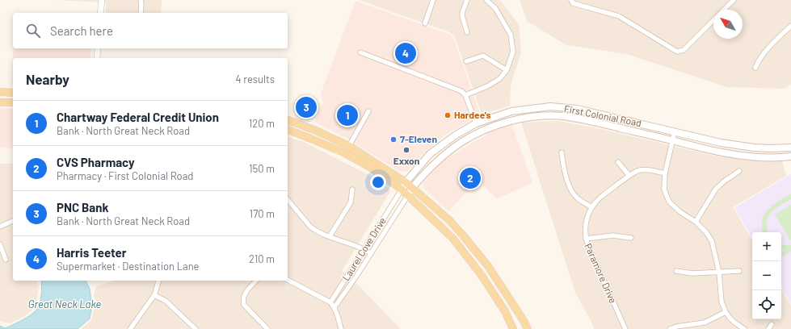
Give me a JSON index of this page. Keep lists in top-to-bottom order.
{
  "streets": {
    "main road": ["First Colonial Road"],
    "street": ["Laurel Cove Drive", "Paramore Drive"]
  },
  "crossings": [
    ["First Colonial Road", "Laurel Cove Drive"]
  ],
  "water": ["Great Neck Lake"],
  "places": ["Hardee's", "7-Eleven", "Exxon"],
  "north": "top left",
  "page": {
    "search": "Search here",
    "pins": [
      "4",
      "3",
      "1",
      "2"
    ],
    "heading": ["Nearby", "4 results"],
    "list": [
      {
        "mark": "1",
        "name": "Chartway Federal Credit Union",
        "note": "Bank · North Great Neck Road",
        "value": "120 m"
      },
      {
        "mark": "2",
        "name": "CVS Pharmacy",
        "note": "Pharmacy · First Colonial Road",
        "value": "150 m"
      },
      {
        "mark": "3",
        "name": "PNC Bank",
        "note": "Bank · North Great Neck Road",
        "value": "170 m"
      },
      {
        "mark": "4",
        "name": "Harris Teeter",
        "note": "Supermarket · Destination Lane",
        "value": "210 m"
      }
    ],
    "map_buttons": ["+", "−"]
  }
}
